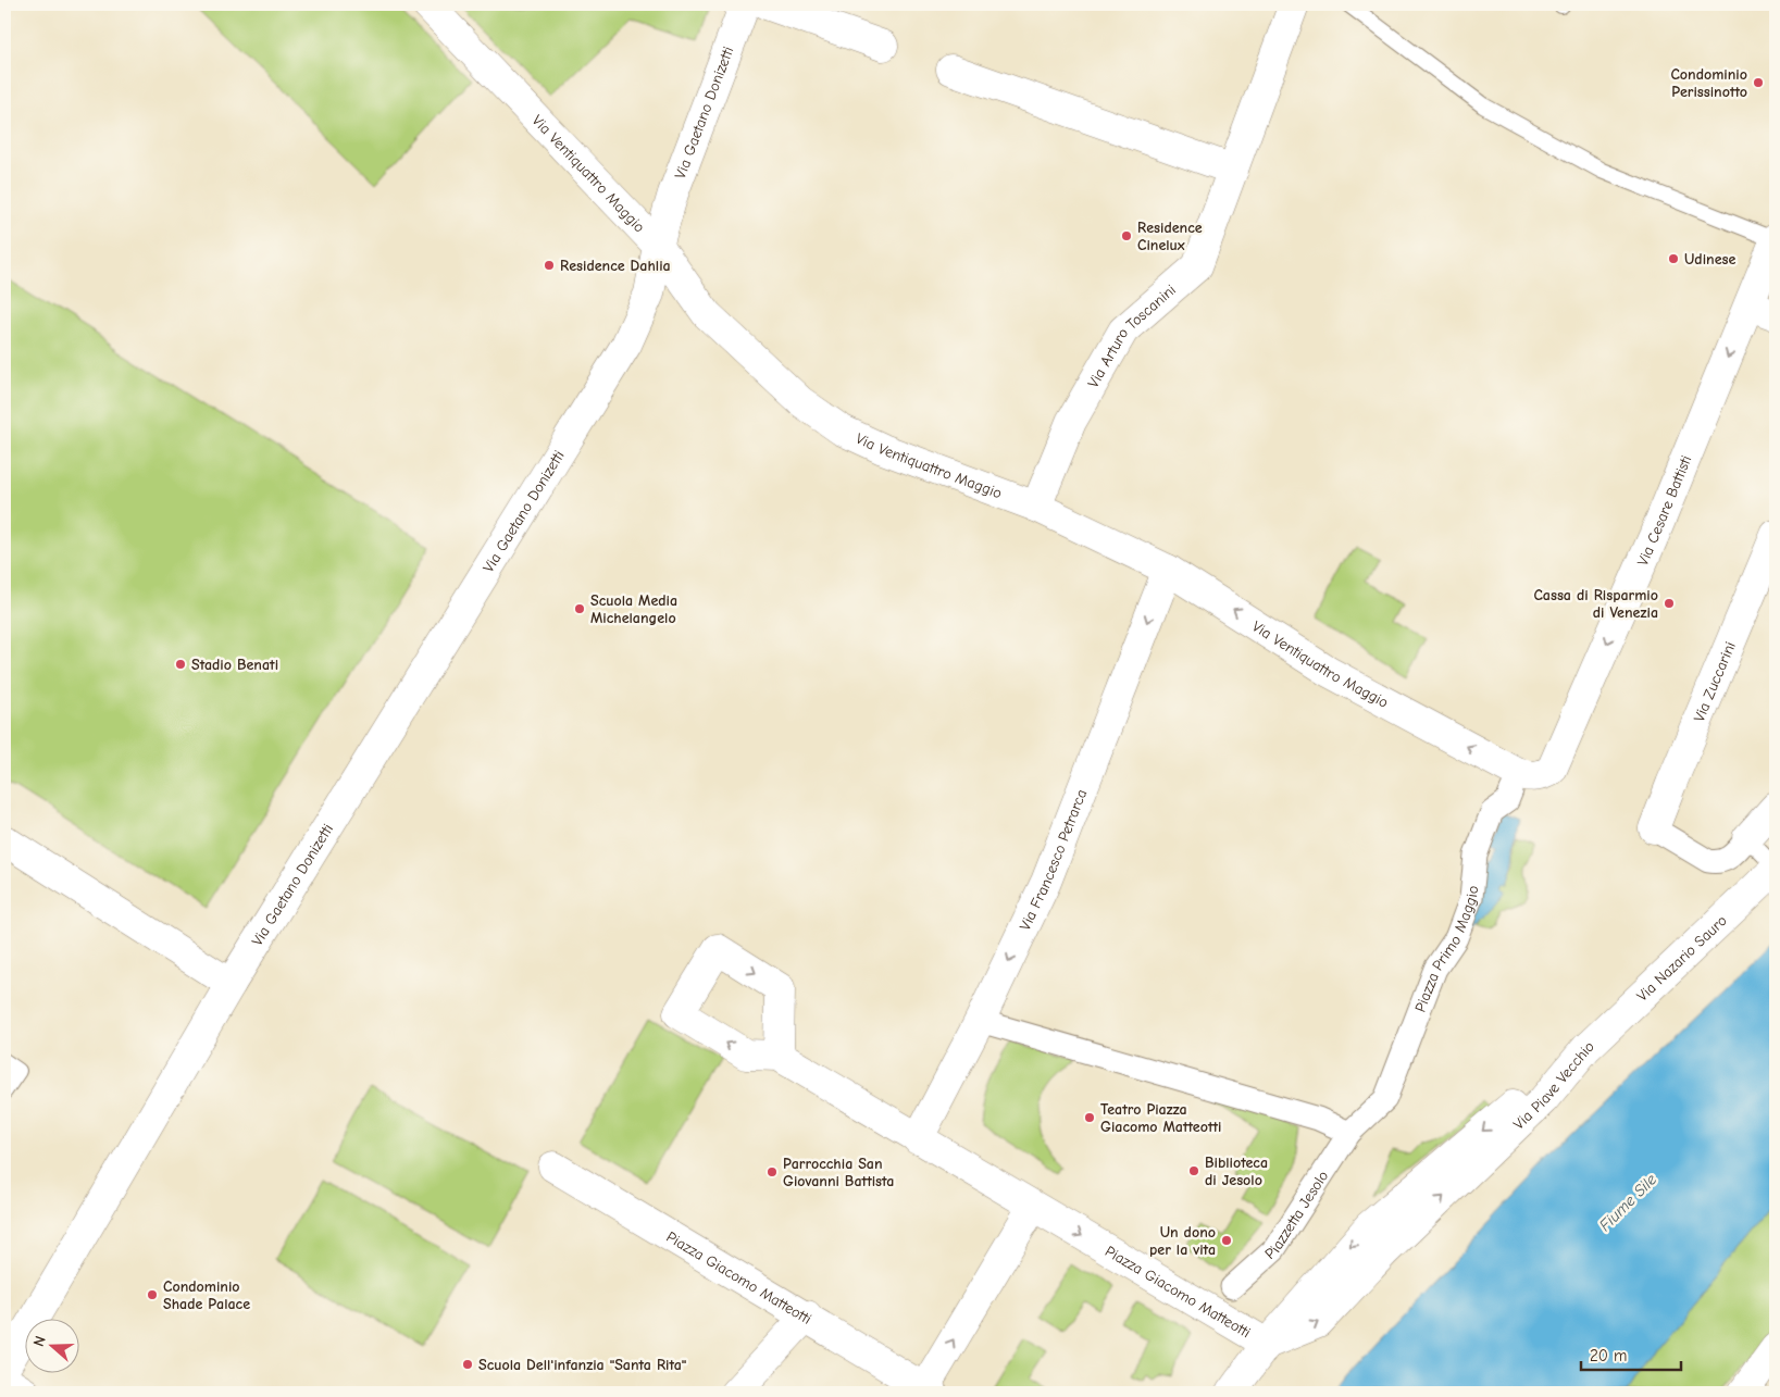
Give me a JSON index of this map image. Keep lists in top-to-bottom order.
{
  "streets": {
    "street": [
      "Via Gaetano Donizetti",
      "Via Ventiquattro Maggio",
      "Via Arturo Toscanini",
      "Via Cesare Battisti",
      "Via Zuccarini",
      "Via Francesco Petrarca",
      "Piazza Primo Maggio",
      "Via Nazario Sauro",
      "Via Piave Vecchio",
      "Piazzetta Jesolo",
      "Piazza Giacomo Matteotti"
    ]
  },
  "crossings": [
    ["Via Gaetano Donizetti", "Via Ventiquattro Maggio"],
    ["Via Ventiquattro Maggio", "Via Arturo Toscanini"],
    ["Via Ventiquattro Maggio", "Via Cesare Battisti"],
    ["Via Ventiquattro Maggio", "Via Francesco Petrarca"],
    ["Via Francesco Petrarca", "Piazza Giacomo Matteotti"],
    ["Piazza Primo Maggio", "Piazzetta Jesolo"],
    ["Via Nazario Sauro", "Via Piave Vecchio"],
    ["Via Piave Vecchio", "Piazza Giacomo Matteotti"]
  ],
  "one_way": ["Via Cesare Battisti", "Via Francesco Petrarca"],
  "water": ["Fiume Sile"],
  "places": [
    "Condominio Perissinotto",
    "Residence Cinelux",
    "Udinese",
    "Residence Dahlia",
    "Cassa di Risparmio di Venezia",
    "Scuola Media Michelangelo",
    "Stadio Benati",
    "Teatro Piazza Giacomo Matteotti",
    "Biblioteca di Jesolo",
    "Parrocchia San Giovanni Battista",
    "Un dono per la vita",
    "Condominio Shade Palace",
    "Scuola Dell'infanzia \"Santa Rita\""
  ],
  "scale_bar": "20 m",
  "north": "left"
}
